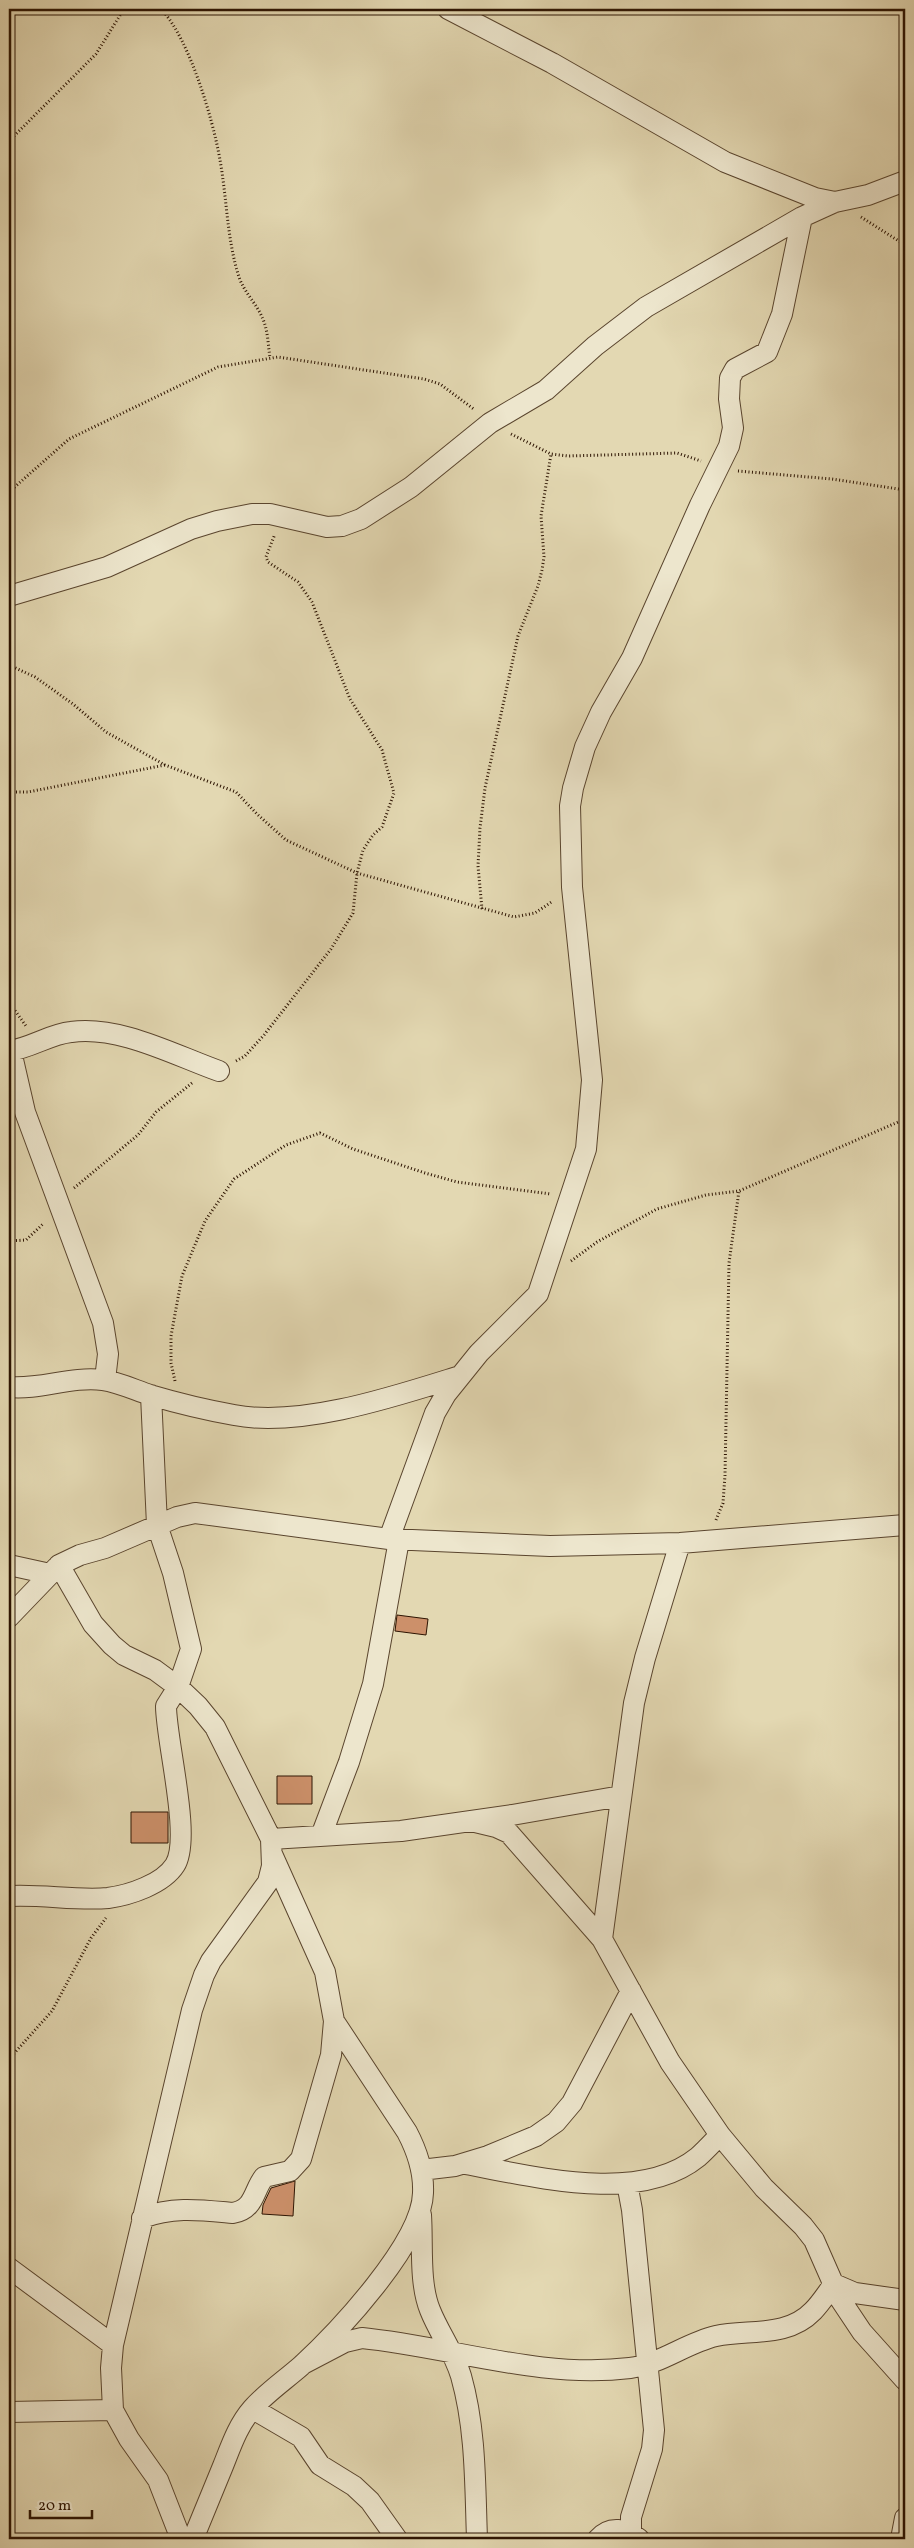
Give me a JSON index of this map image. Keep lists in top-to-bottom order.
{
  "scale_bar": "20 m"
}
